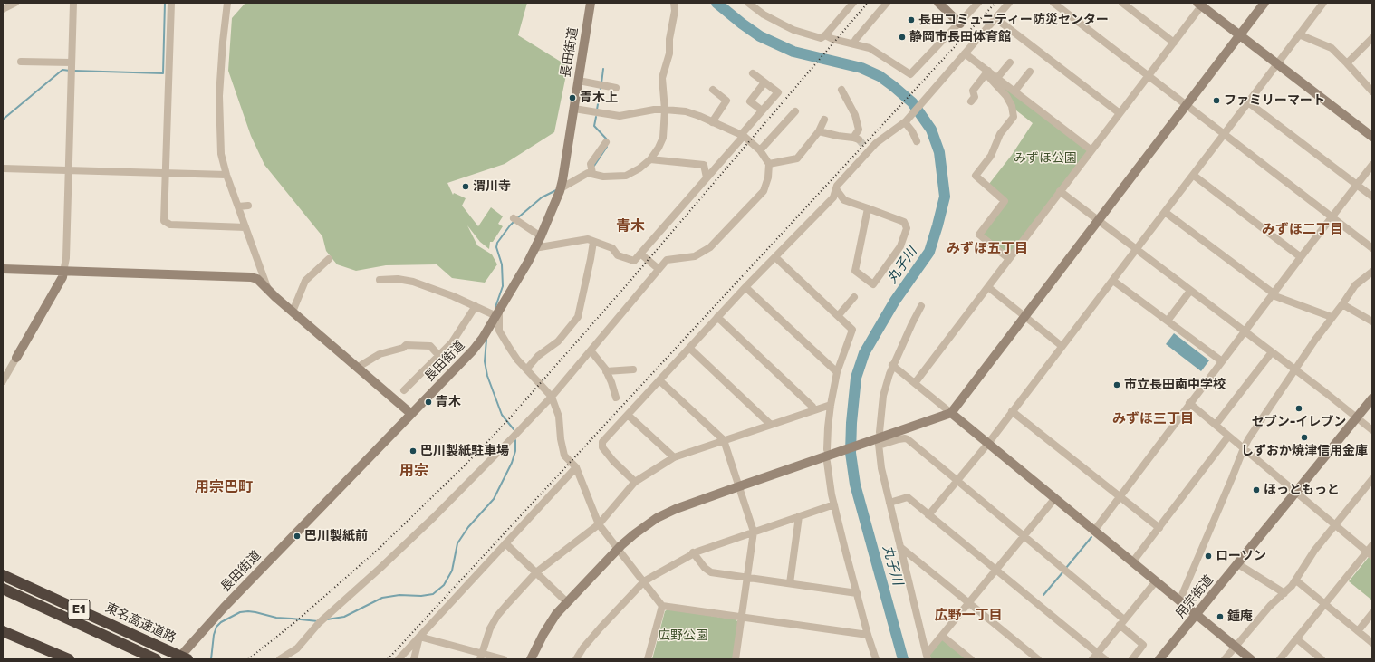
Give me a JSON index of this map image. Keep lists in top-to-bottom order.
{
  "streets": {
    "highway": ["E1", "東名高速道路"],
    "street": ["長田街道", "用宗街道"]
  },
  "districts": [
    "青木",
    "みずほ二丁目",
    "みずほ五丁目",
    "みずほ三丁目",
    "用宗",
    "用宗巴町",
    "広野一丁目"
  ],
  "water": ["丸子川"],
  "parks": ["みずほ公園", "広野公園"],
  "places": [
    "長田コミュニティー防災センター",
    "静岡市長田体育館",
    "青木上",
    "ファミリーマート",
    "渭川寺",
    "市立長田南中学校",
    "青木",
    "セブン-イレブン",
    "しずおか焼津信用金庫",
    "巴川製紙駐車場",
    "ほっともっと",
    "巴川製紙前",
    "ローソン",
    "鍾庵"
  ]
}
